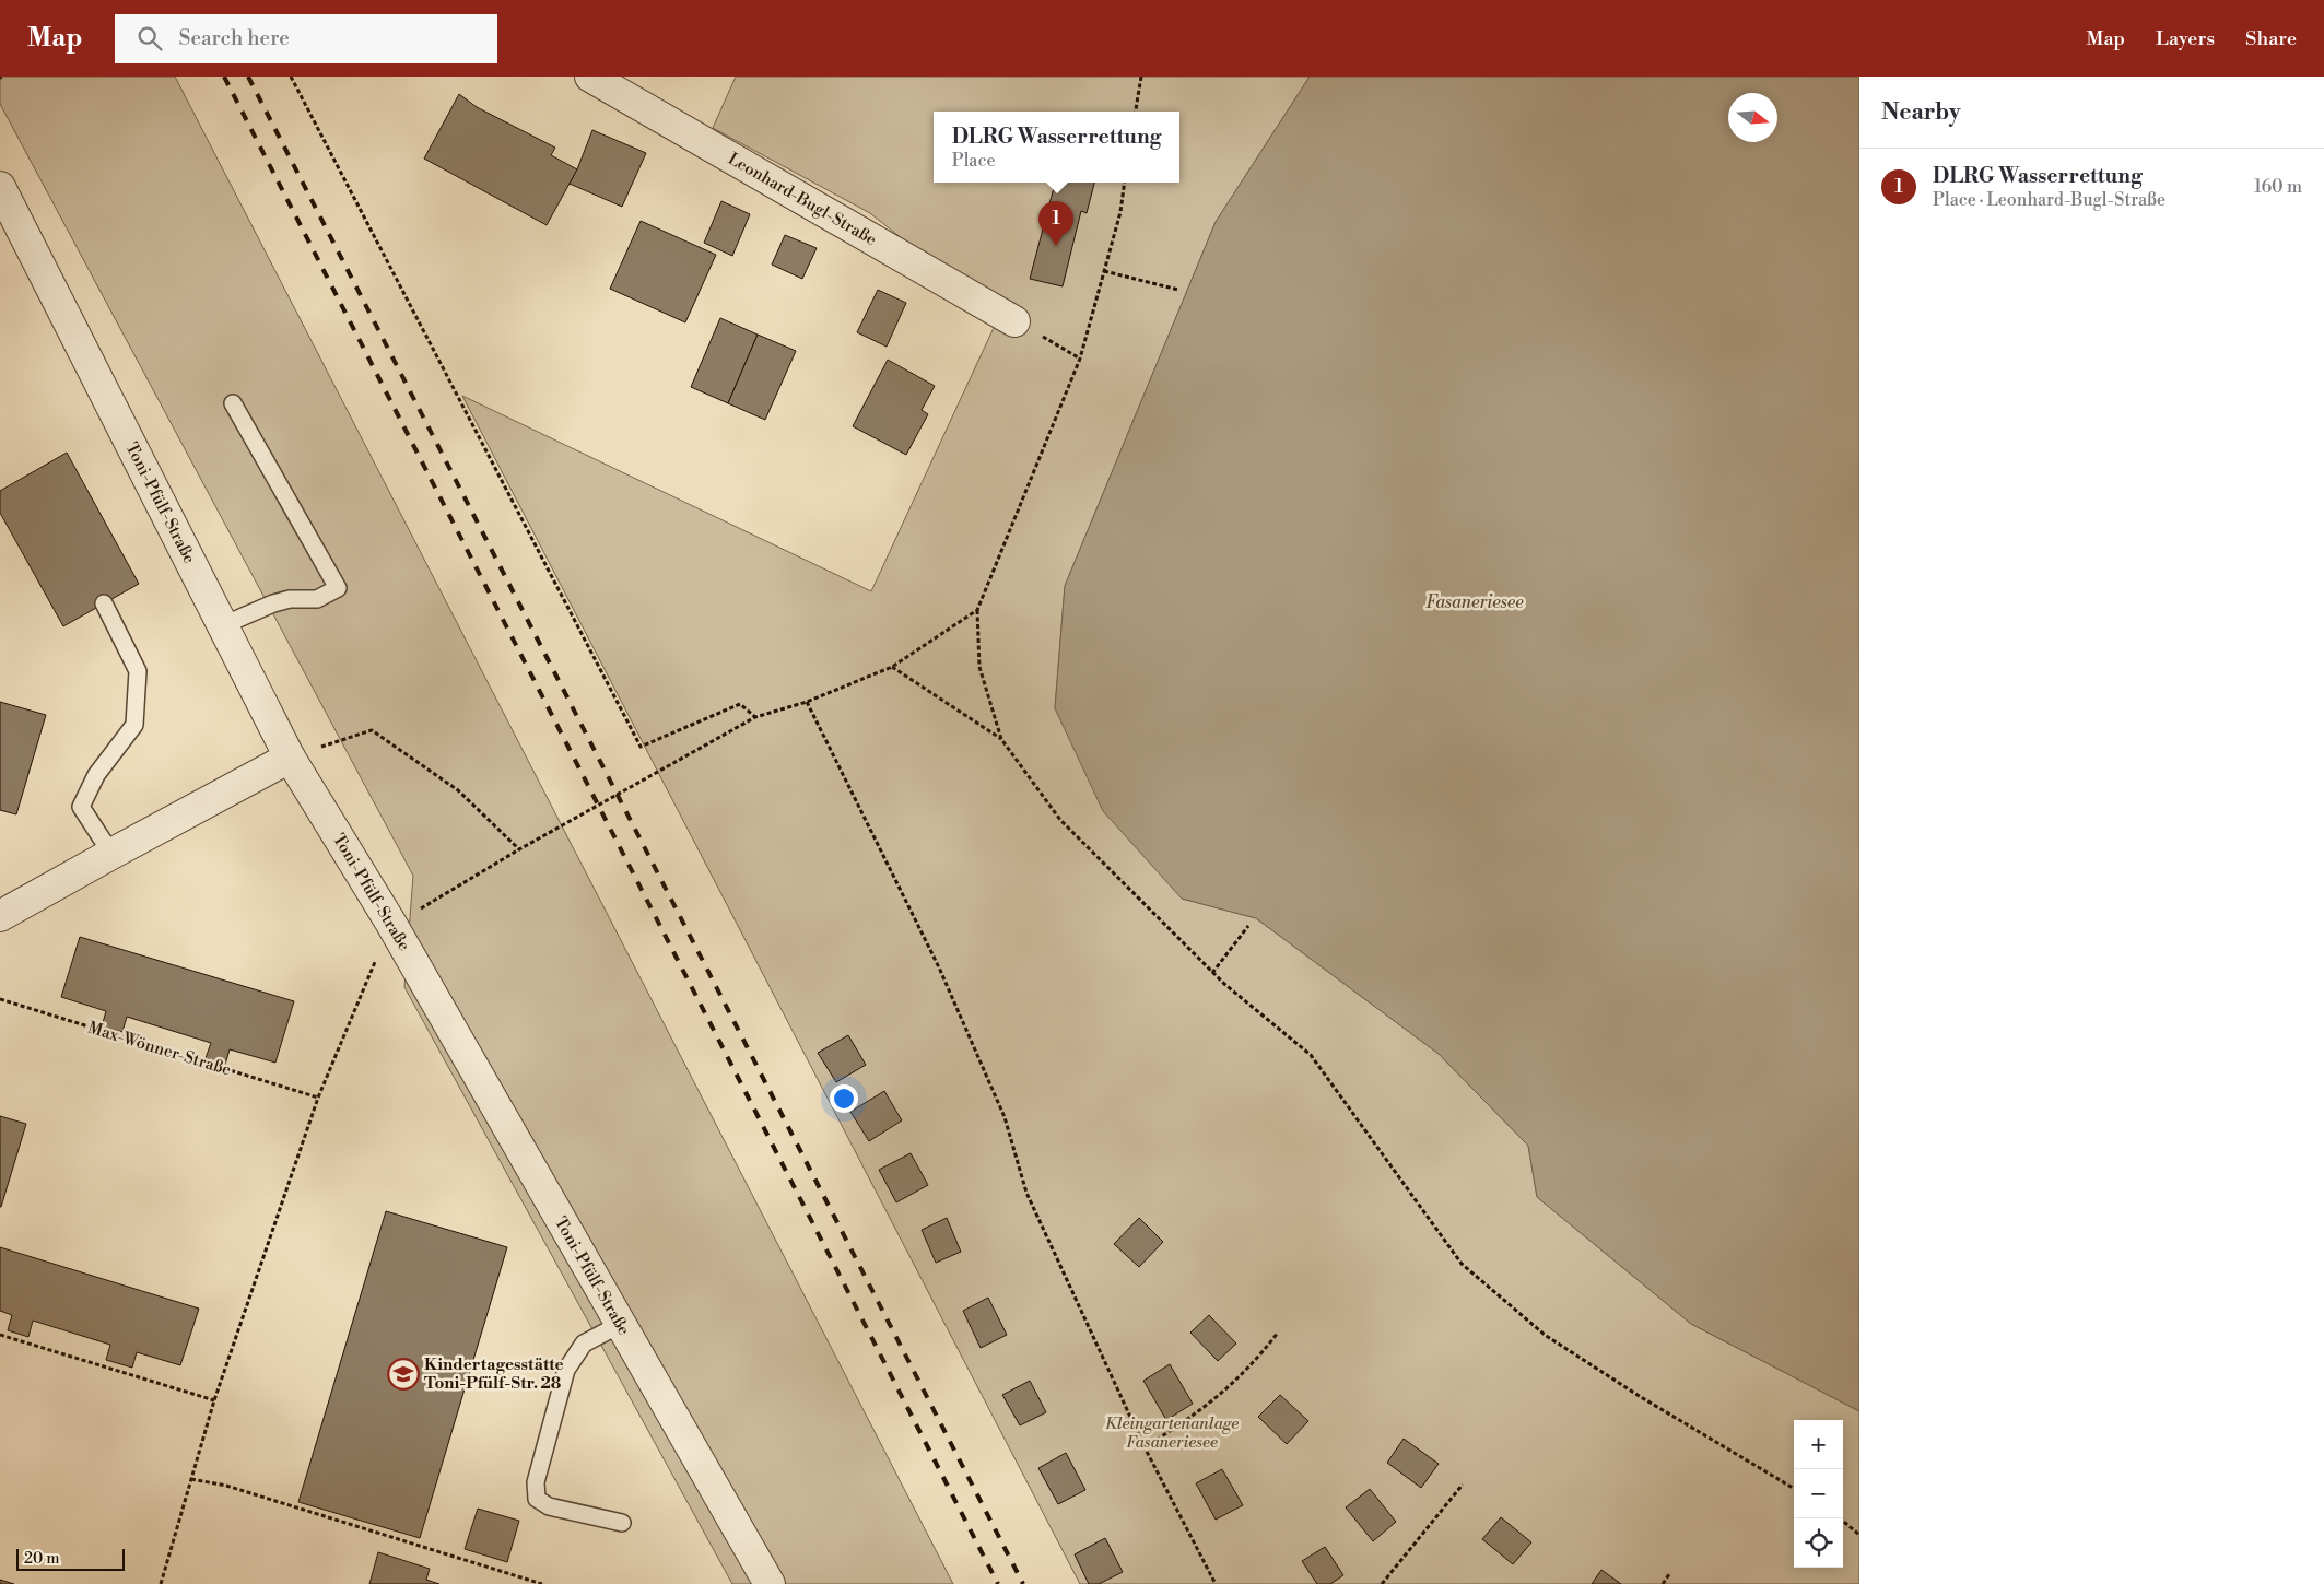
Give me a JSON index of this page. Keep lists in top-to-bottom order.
{
  "streets": {
    "street": ["Leonhard-Bugl-Straße", "Toni-Pfülf-Straße"],
    "path": ["Max-Wönner-Straße"]
  },
  "water": ["Fasaneriesee"],
  "parks": ["Kleingartenanlage Fasaneriesee"],
  "places": {
    "school or university": ["Kindertagesstätte Toni-Pfülf-Str. 28"]
  },
  "scale_bar": "20 m",
  "north": "right",
  "page": {
    "header": "Map",
    "search": "Search here",
    "nav": ["Map", "Layers", "Share"],
    "heading": "Nearby",
    "popup": ["DLRG Wasserrettung", "Place"],
    "list": [
      {
        "mark": "1",
        "name": "DLRG Wasserrettung",
        "note": "Place · Leonhard-Bugl-Straße",
        "value": "160 m"
      }
    ],
    "pins": "1",
    "map_buttons": ["+", "−"],
    "scale": "20 m"
  }
}
